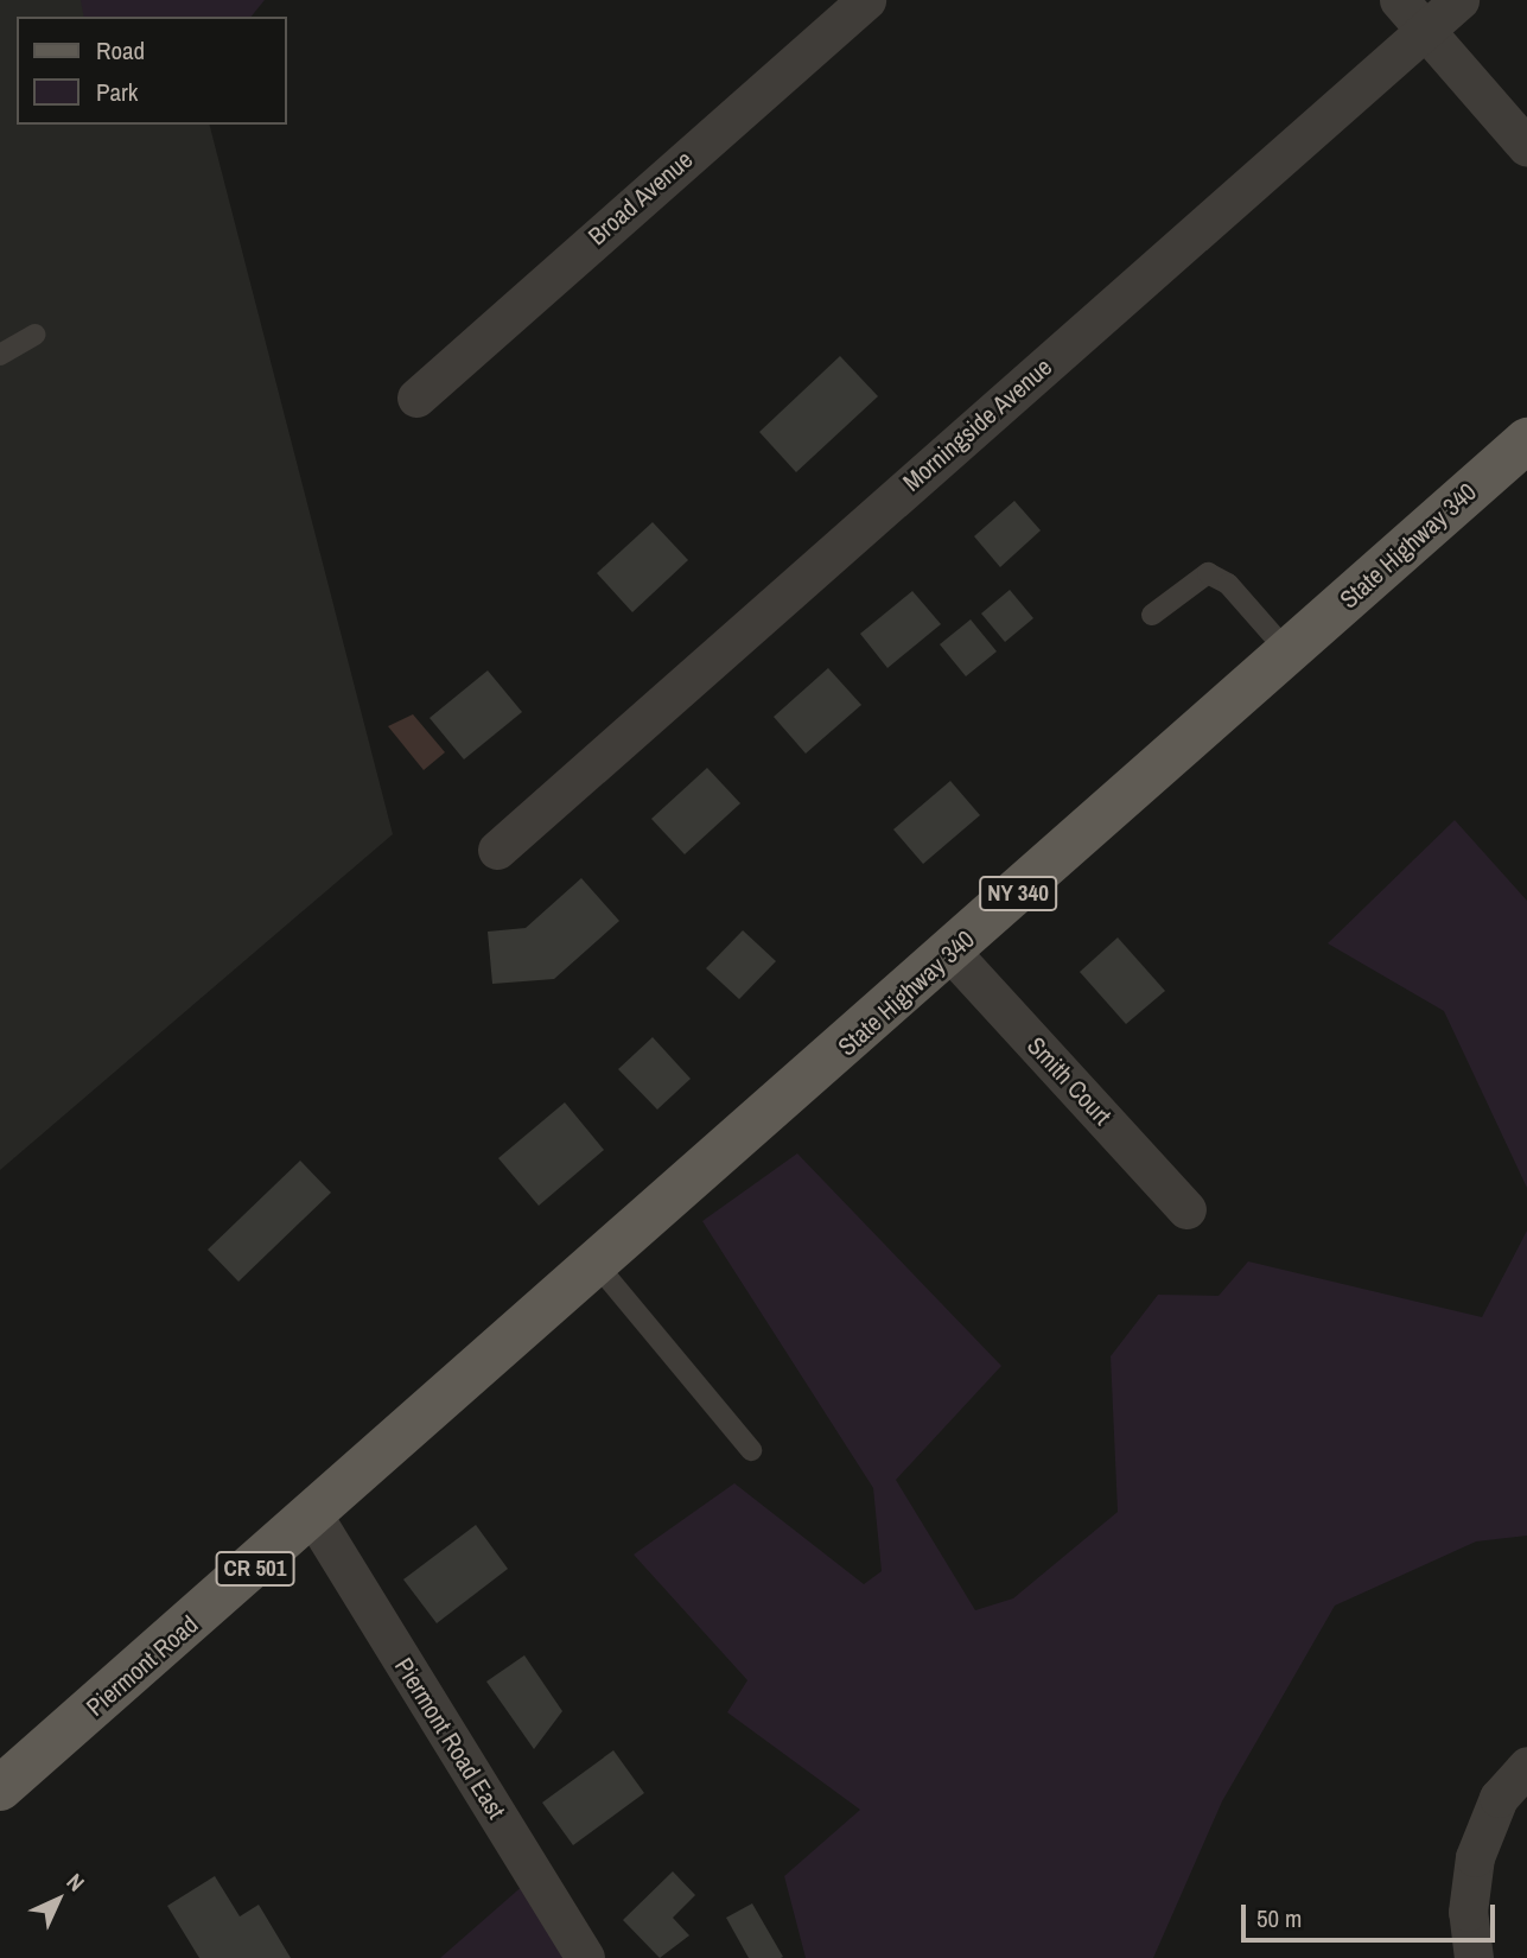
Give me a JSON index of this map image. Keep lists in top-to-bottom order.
{
  "streets": {
    "main road": [
      "State Highway 340",
      "NY 340",
      "CR 501",
      "Piermont Road"
    ],
    "street": [
      "Broad Avenue",
      "Morningside Avenue",
      "Smith Court",
      "Piermont Road East"
    ]
  },
  "crossings": [
    ["State Highway 340", "Smith Court"],
    ["State Highway 340", "Piermont Road"],
    ["Piermont Road", "Piermont Road East"]
  ],
  "legend": ["Road", "Park"],
  "scale_bar": "50 m",
  "north": "top right"
}
